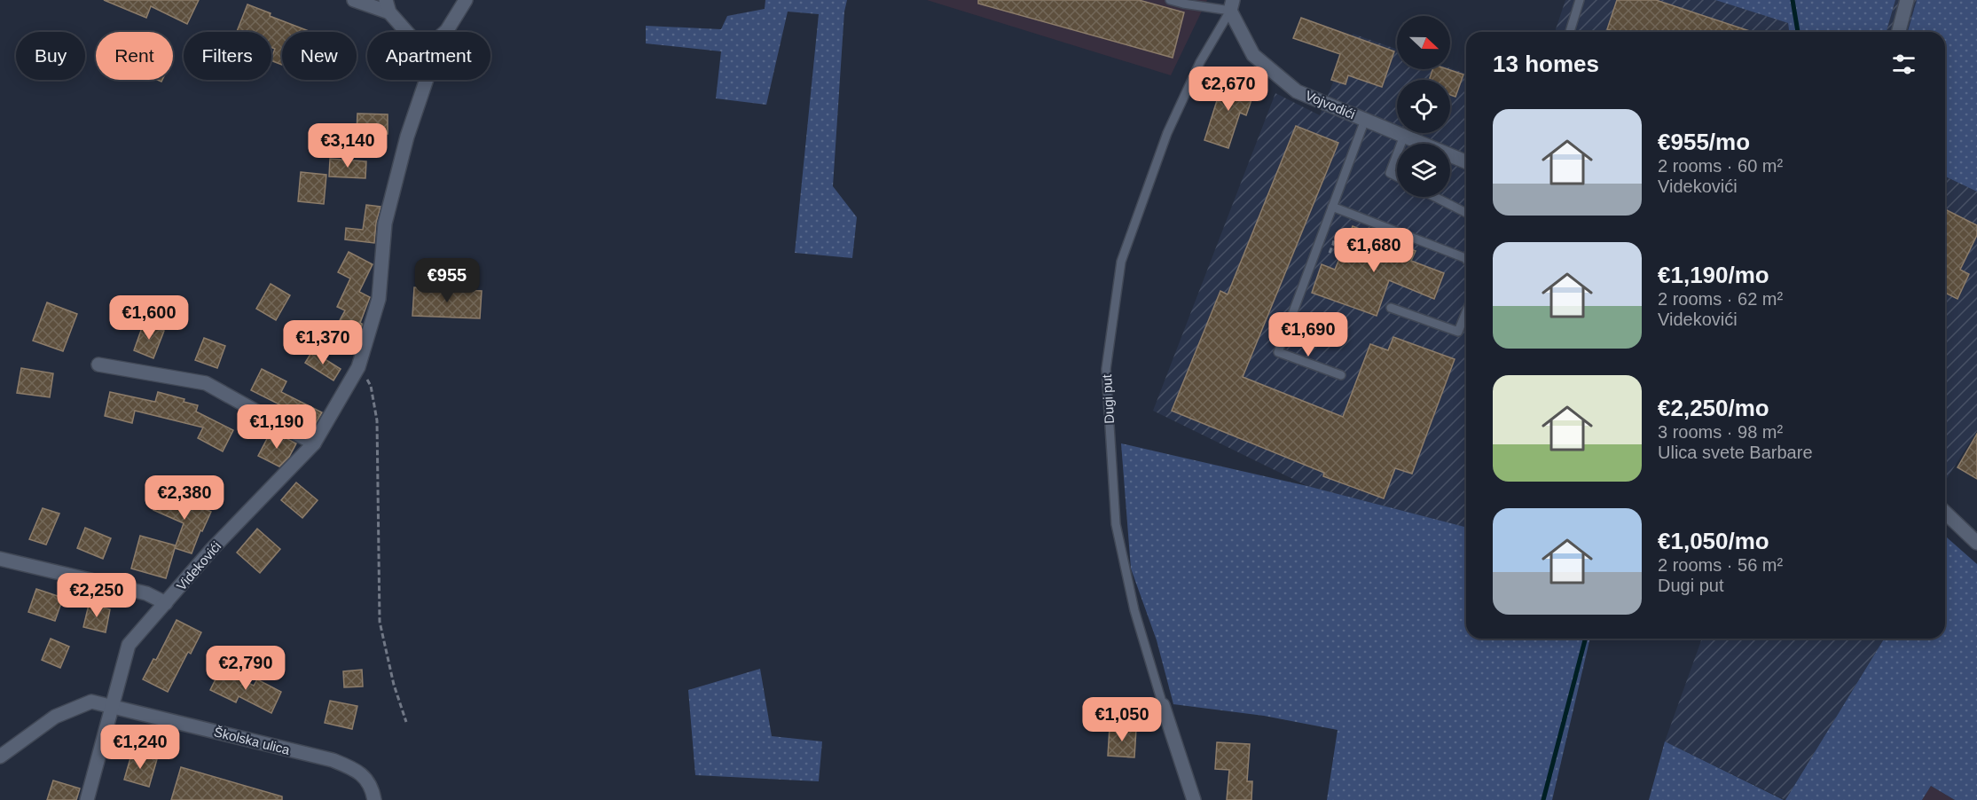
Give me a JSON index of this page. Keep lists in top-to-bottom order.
{
  "streets": {
    "street": [
      "Vojvodići",
      "Dugi put",
      "Videkovići",
      "Školska ulica"
    ]
  },
  "crossings": [
    ["Vojvodići", "Dugi put"],
    ["Videkovići", "Školska ulica"]
  ],
  "north": "right",
  "page": {
    "chip": [
      "Buy",
      "Rent",
      "Filters",
      "New",
      "Apartment"
    ],
    "heading": "13 homes",
    "price": [
      "€2,670",
      "€3,140",
      "€1,680",
      "€955",
      "€1,600",
      "€1,690",
      "€1,370",
      "€1,190",
      "€2,380",
      "€2,250",
      "€2,790",
      "€1,050",
      "€1,240"
    ],
    "list": [
      {
        "name": "€955/mo",
        "note": "2 rooms · 60 m² · Videkovići"
      },
      {
        "name": "€1,190/mo",
        "note": "2 rooms · 62 m² · Videkovići"
      },
      {
        "name": "€2,250/mo",
        "note": "3 rooms · 98 m² · Ulica svete Barbare"
      },
      {
        "name": "€1,050/mo",
        "note": "2 rooms · 56 m² · Dugi put"
      }
    ]
  }
}
